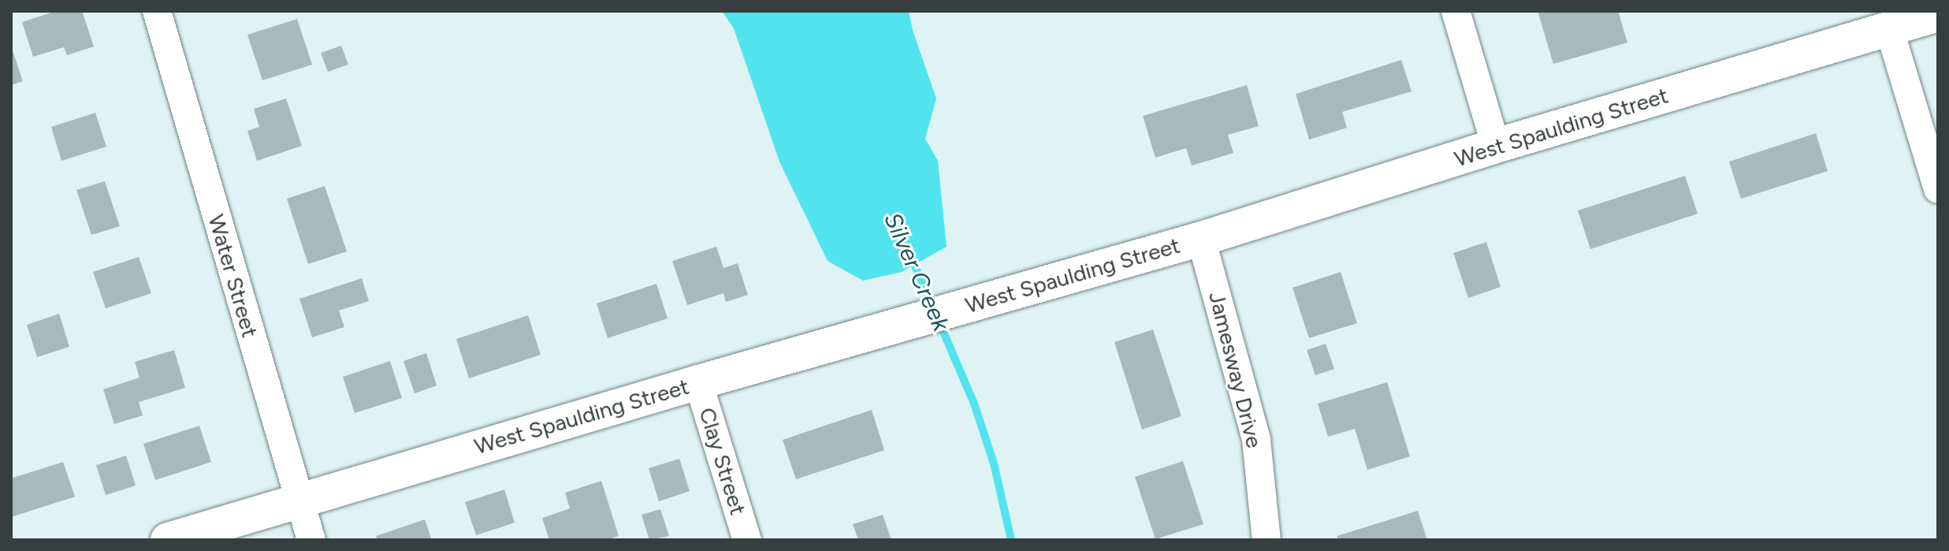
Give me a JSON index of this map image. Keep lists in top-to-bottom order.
{
  "streets": {
    "street": [
      "West Spaulding Street",
      "Water Street",
      "Jamesway Drive",
      "Clay Street"
    ]
  },
  "crossings": [
    ["West Spaulding Street", "Water Street"],
    ["West Spaulding Street", "Jamesway Drive"],
    ["West Spaulding Street", "Clay Street"]
  ],
  "water": ["Silver Creek"]
}
